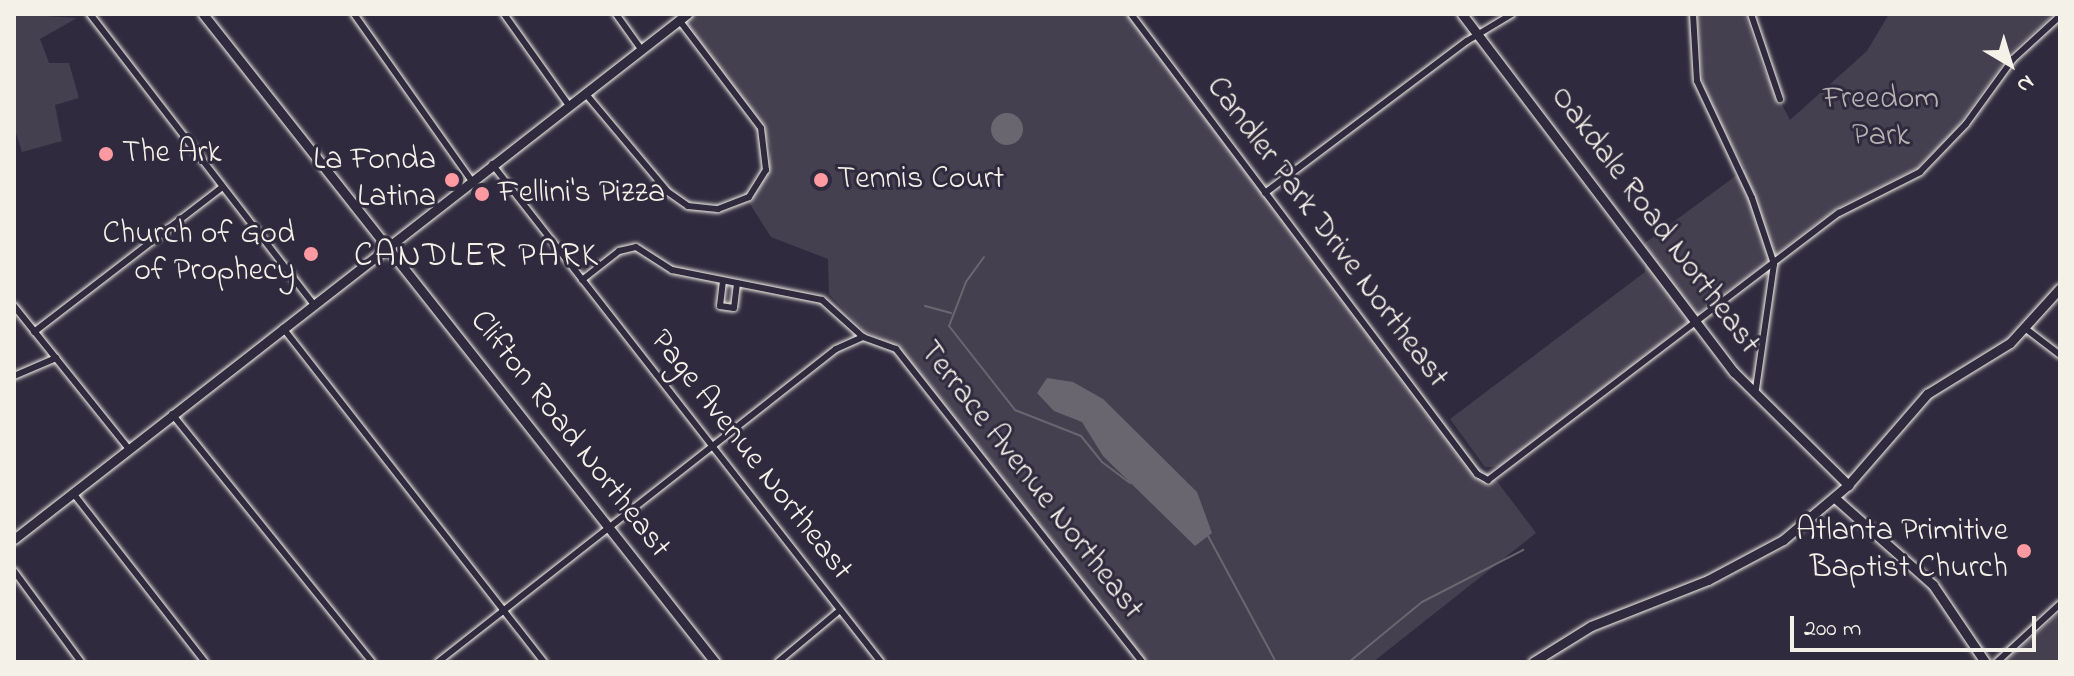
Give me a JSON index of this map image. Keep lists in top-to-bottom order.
{
  "streets": {
    "street": [
      "Oakdale Road Northeast",
      "Candler Park Drive Northeast",
      "Clifton Road Northeast",
      "Page Avenue Northeast",
      "Terrace Avenue Northeast"
    ]
  },
  "crossings": [
    ["Oakdale Road Northeast", "Candler Park Drive Northeast"]
  ],
  "districts": ["CANDLER PARK"],
  "parks": ["Freedom Park"],
  "places": [
    "The Ark",
    "La Fonda Latina",
    "Tennis Court",
    "Fellini's Pizza",
    "Church of God of Prophecy",
    "Atlanta Primitive Baptist Church"
  ],
  "scale_bar": "200 m",
  "north": "bottom right"
}
